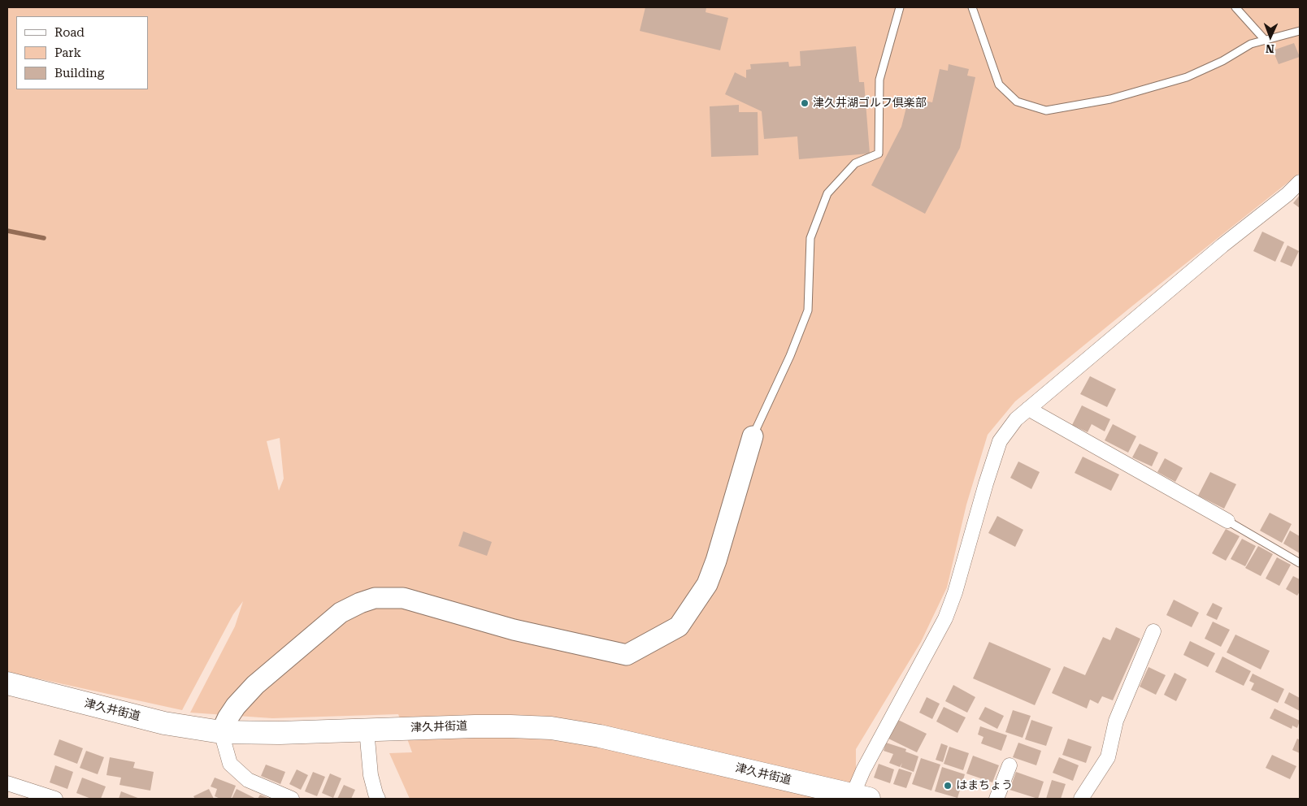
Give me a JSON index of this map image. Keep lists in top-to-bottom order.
{
  "streets": {
    "highway": ["津久井街道"]
  },
  "places": ["津久井湖ゴルフ倶楽部", "はまちょう"],
  "legend": ["Road", "Park", "Building"],
  "north": "bottom"
}
